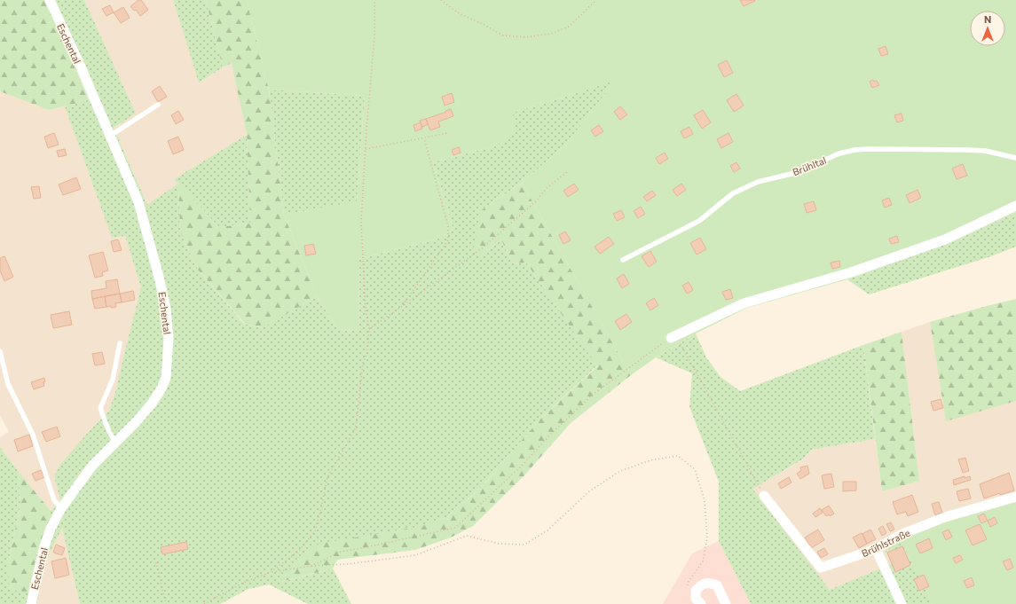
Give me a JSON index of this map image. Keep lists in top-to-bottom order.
{
  "streets": {
    "street": ["Eschental", "Brühlstraße"],
    "lane": ["Brühltal"]
  },
  "north": "top"
}
